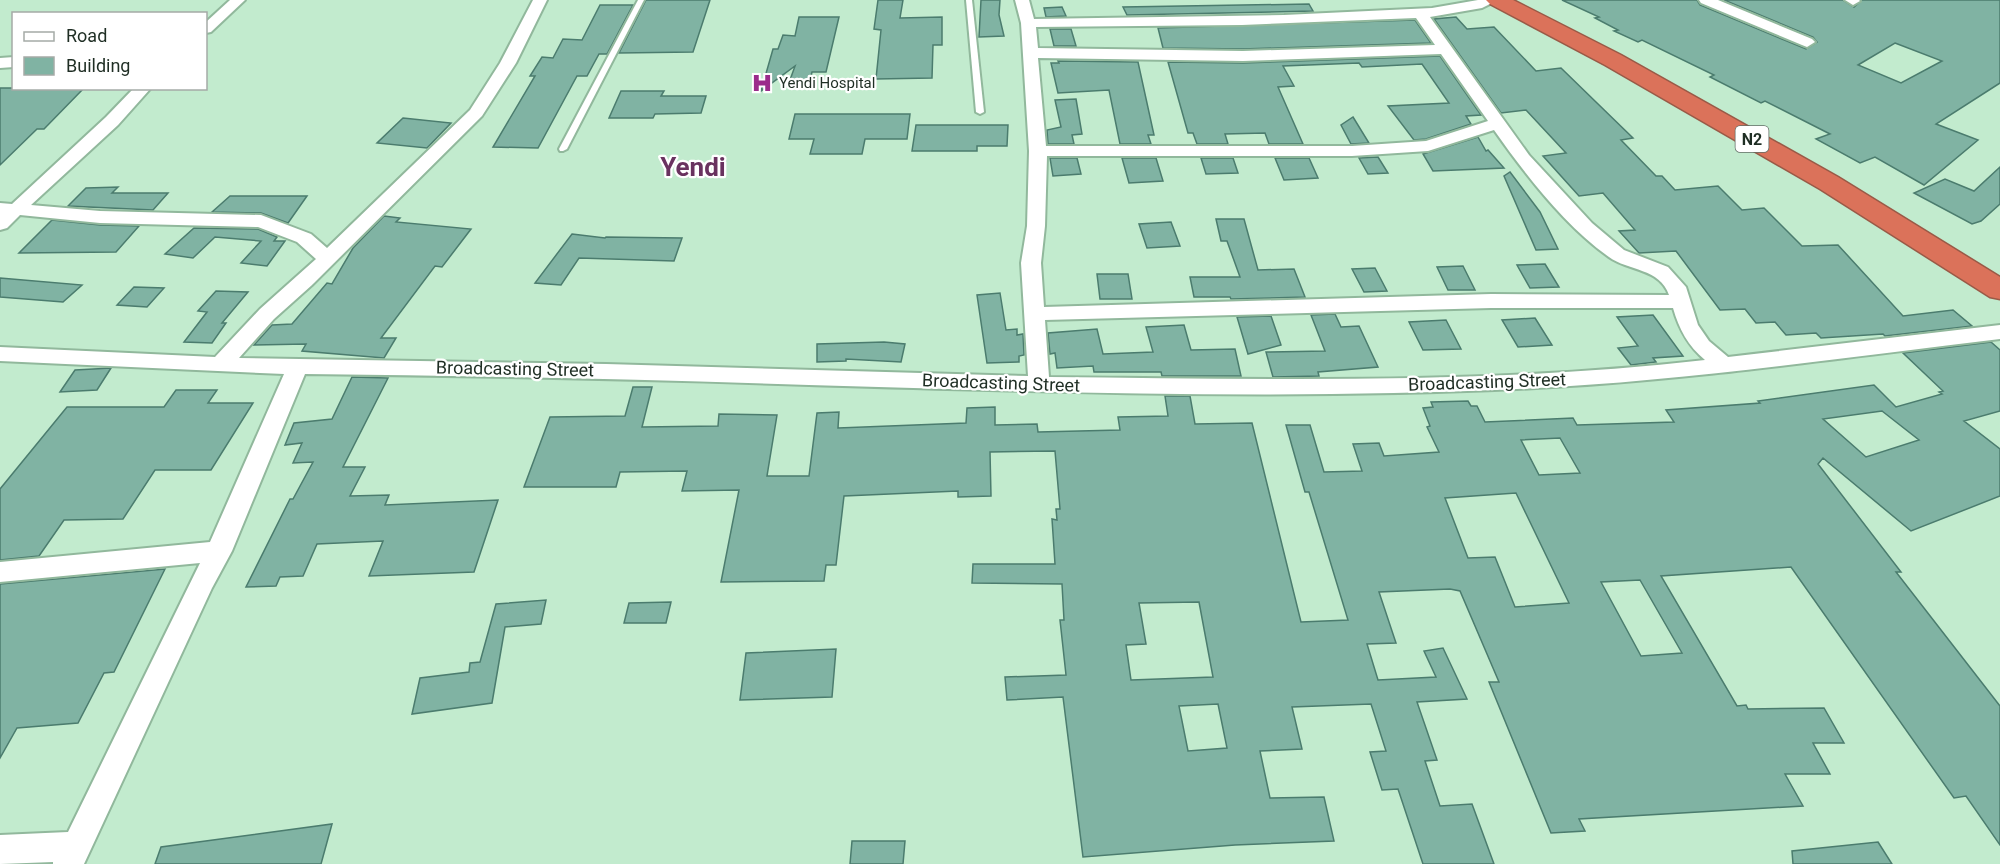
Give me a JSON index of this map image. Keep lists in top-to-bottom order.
{
  "streets": {
    "highway": ["N2"],
    "street": ["Broadcasting Street"]
  },
  "districts": ["Yendi"],
  "places": {
    "hospital": ["Yendi Hospital"]
  },
  "legend": ["Road", "Building"]
}
